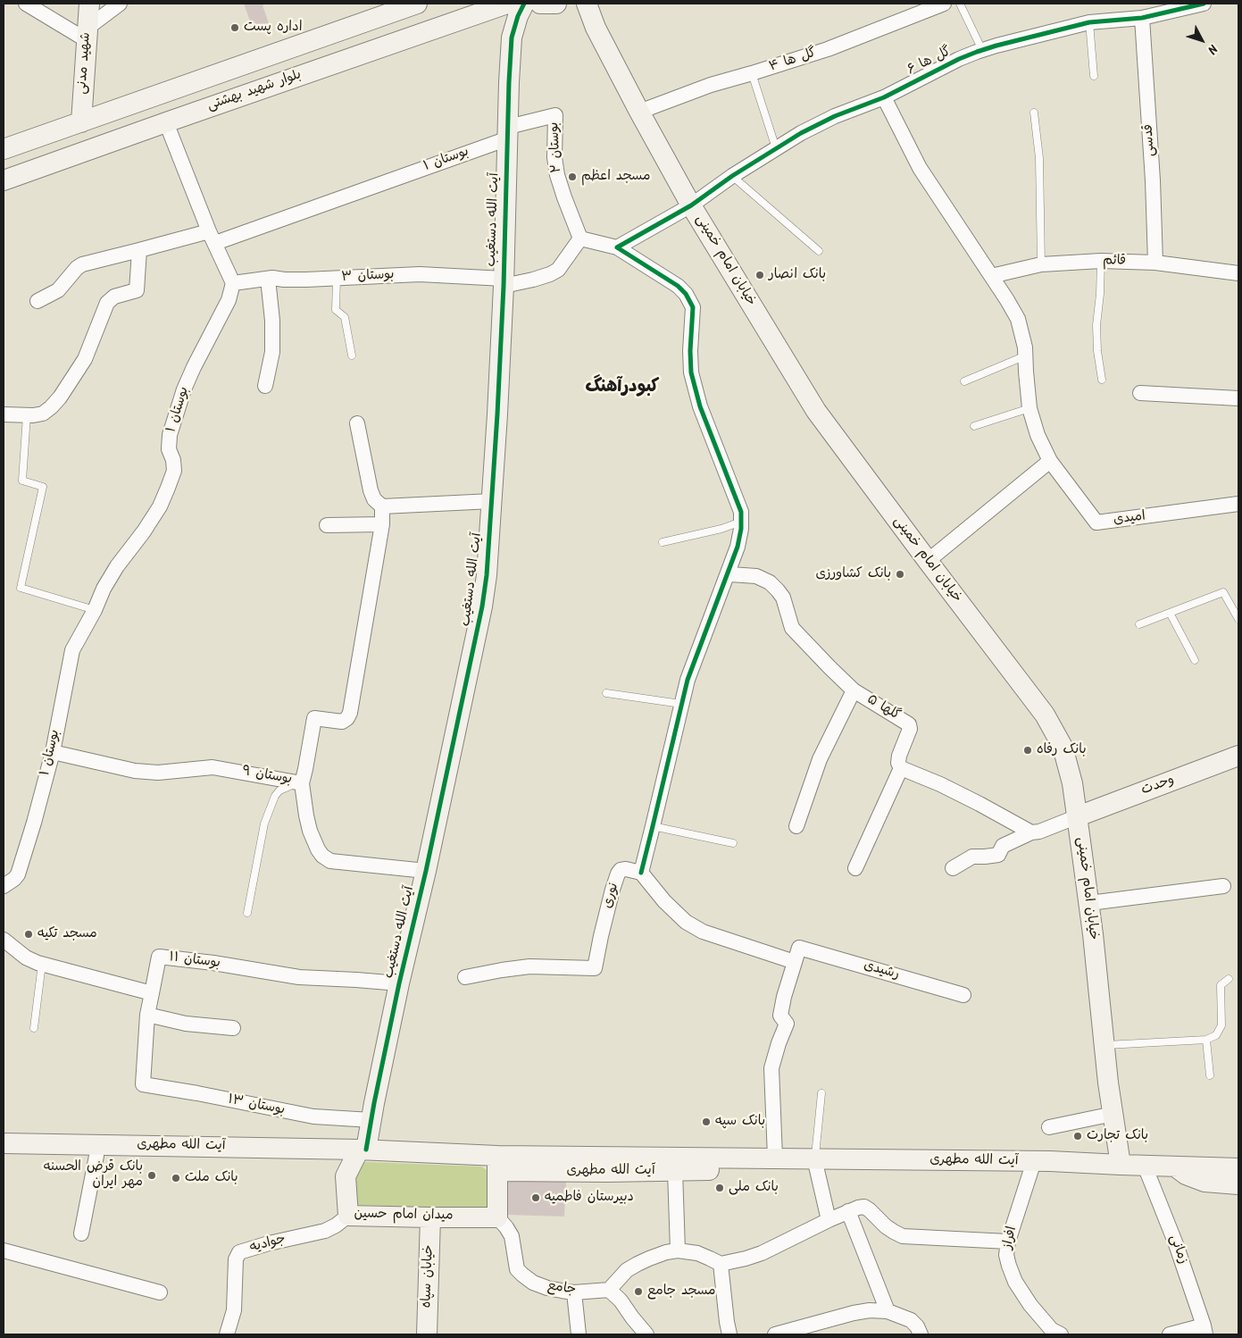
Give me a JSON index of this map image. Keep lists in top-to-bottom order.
{
  "streets": {
    "main road": [
      "شهید مدنی",
      "بلوار شهید بهشتی",
      "آیت الله دستغیب",
      "خیابان امام خمینی",
      "وحدت",
      "آیت الله مطهری",
      "میدان امام حسین",
      "خیابان سپاه"
    ],
    "street": [
      "گل ها ۴",
      "گل ها ۶",
      "قدسی",
      "بوستان ۲",
      "بوستان ۱",
      "قائم",
      "بوستان ۳",
      "امیدی",
      "گلها ۵",
      "بوستان ۹",
      "نوری",
      "بوستان ۱۱",
      "رشیدی",
      "بوستان ۱۳",
      "افراز",
      "جوادیه",
      "زمانی",
      "جامع"
    ]
  },
  "crossings": [
    ["گل ها ۴", "خیابان امام خمینی"],
    ["گل ها ۶", "قدسی"],
    ["گل ها ۶", "خیابان امام خمینی"],
    ["شهید مدنی", "بلوار شهید بهشتی"],
    ["قدسی", "قائم"],
    ["بوستان ۲", "بوستان ۱"],
    ["بوستان ۲", "آیت الله دستغیب"],
    ["بوستان ۲", "بوستان ۳"],
    ["بوستان ۱", "آیت الله دستغیب"],
    ["بوستان ۱", "بوستان ۳"],
    ["بوستان ۱", "بوستان ۹"],
    ["آیت الله دستغیب", "بوستان ۳"],
    ["آیت الله دستغیب", "بوستان ۹"],
    ["آیت الله دستغیب", "بوستان ۱۱"],
    ["آیت الله دستغیب", "بوستان ۱۳"],
    ["آیت الله دستغیب", "آیت الله مطهری"],
    ["خیابان امام خمینی", "وحدت"],
    ["خیابان امام خمینی", "آیت الله مطهری"],
    ["آیت الله مطهری", "میدان امام حسین"],
    ["آیت الله مطهری", "افراز"],
    ["آیت الله مطهری", "زمانی"],
    ["میدان امام حسین", "جوادیه"],
    ["میدان امام حسین", "خیابان سپاه"],
    ["میدان امام حسین", "جامع"]
  ],
  "districts": ["کبودرآهنگ"],
  "places": [
    "اداره پست",
    "مسجد اعظم",
    "بانک انصار",
    "بانک کشاورزی",
    "بانک رفاه",
    "مسجد تکیه",
    "بانک سپه",
    "بانک تجارت",
    "بانک قرض الحسنه مهر ایران",
    "بانک ملت",
    "بانک ملی",
    "دبیرستان فاطمیه",
    "مسجد جامع"
  ],
  "north": "bottom right"
}
